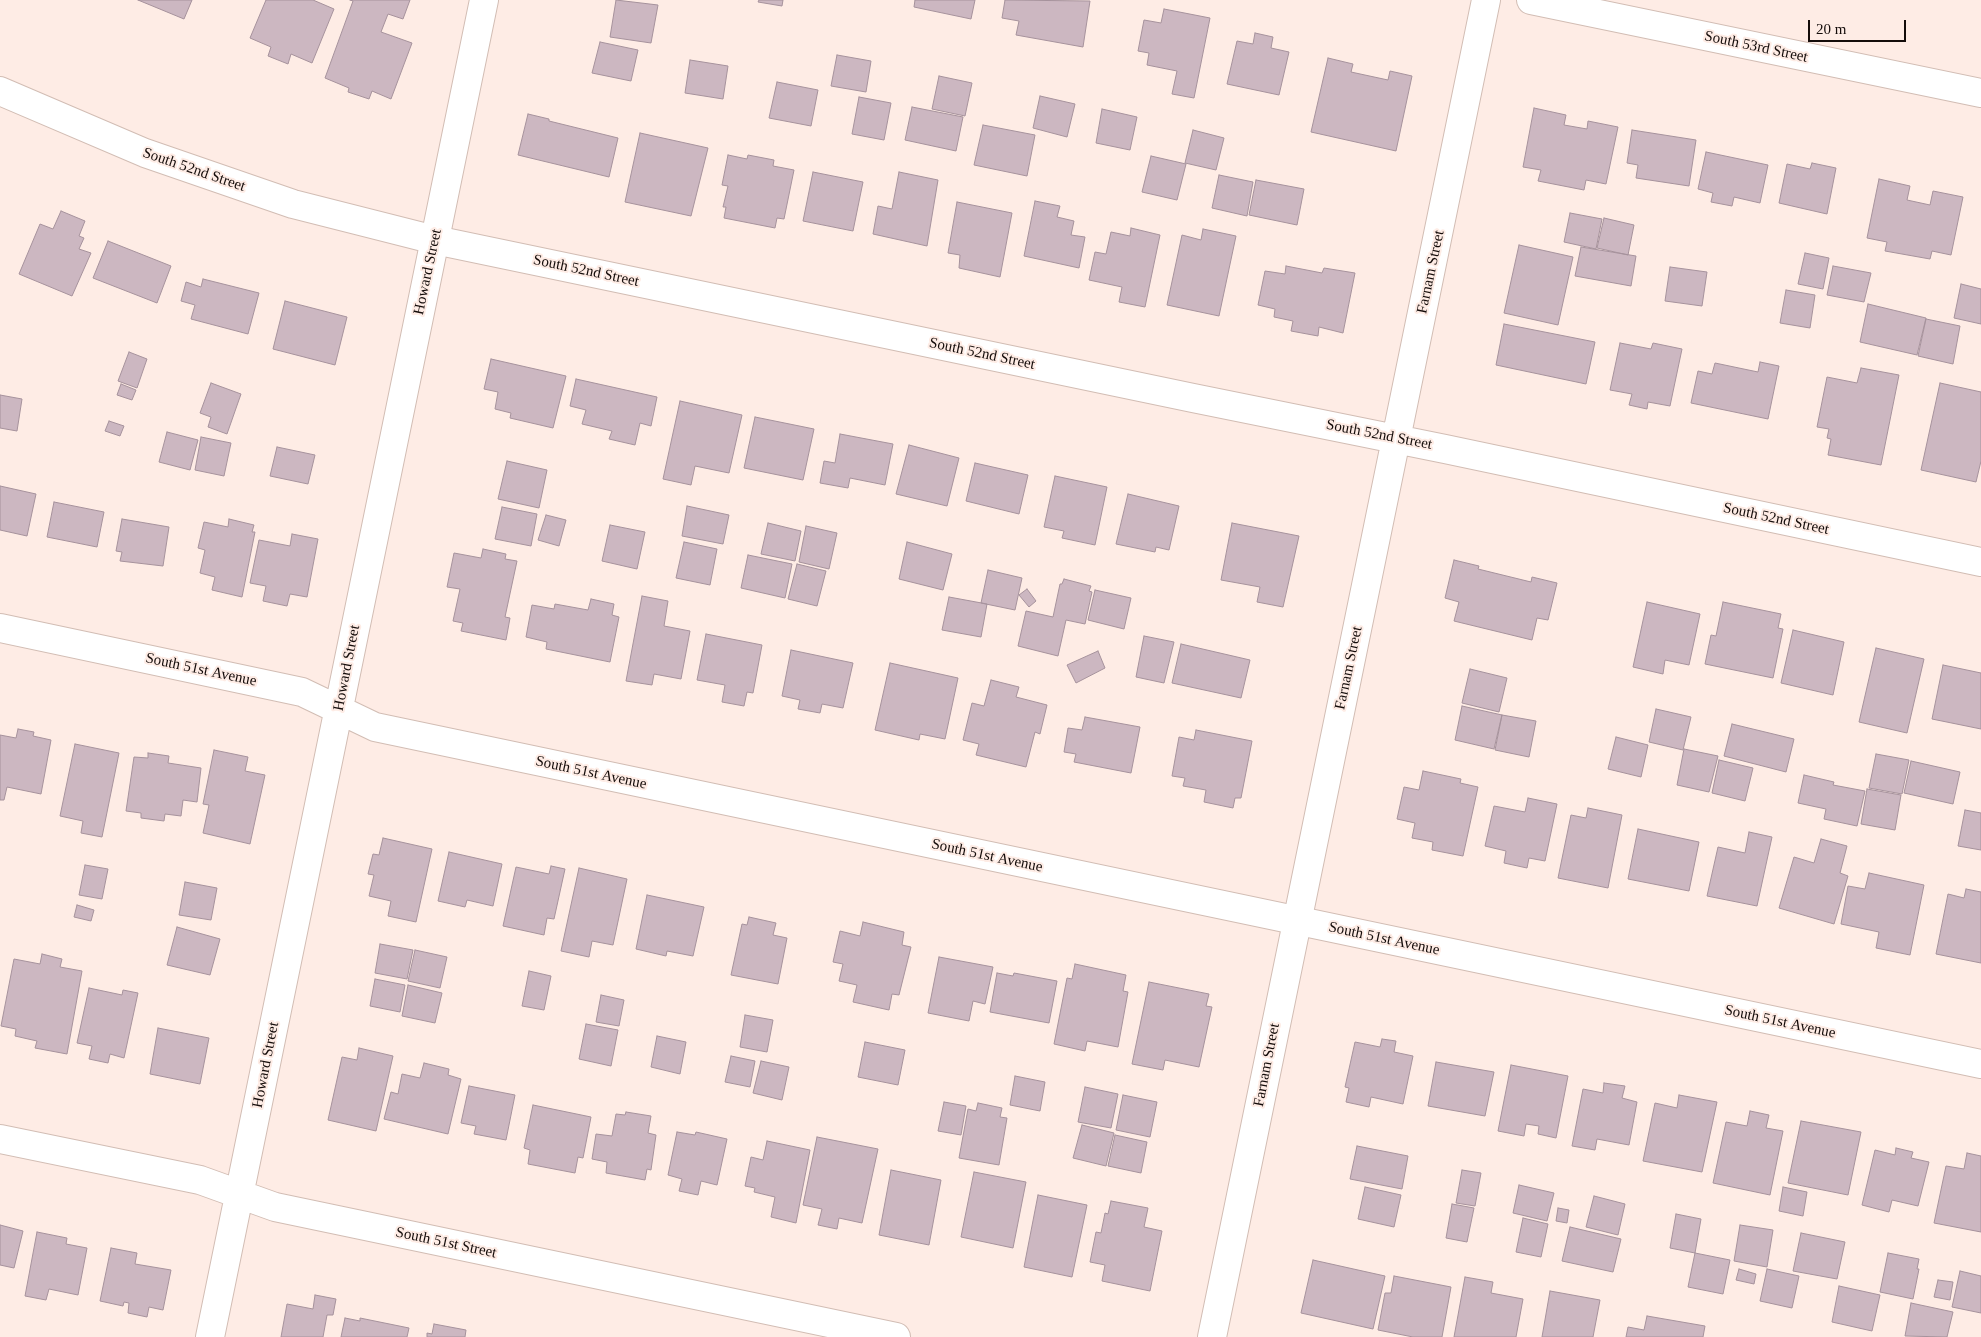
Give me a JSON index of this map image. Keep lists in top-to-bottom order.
{
  "streets": {
    "street": [
      "South 53rd Street",
      "South 52nd Street",
      "Howard Street",
      "Farnam Street",
      "South 51st Avenue",
      "South 51st Street"
    ]
  },
  "crossings": [
    ["South 52nd Street", "Howard Street"],
    ["South 52nd Street", "Farnam Street"],
    ["Howard Street", "South 51st Avenue"],
    ["Howard Street", "South 51st Street"],
    ["Farnam Street", "South 51st Avenue"]
  ],
  "scale_bar": "20 m"
}
